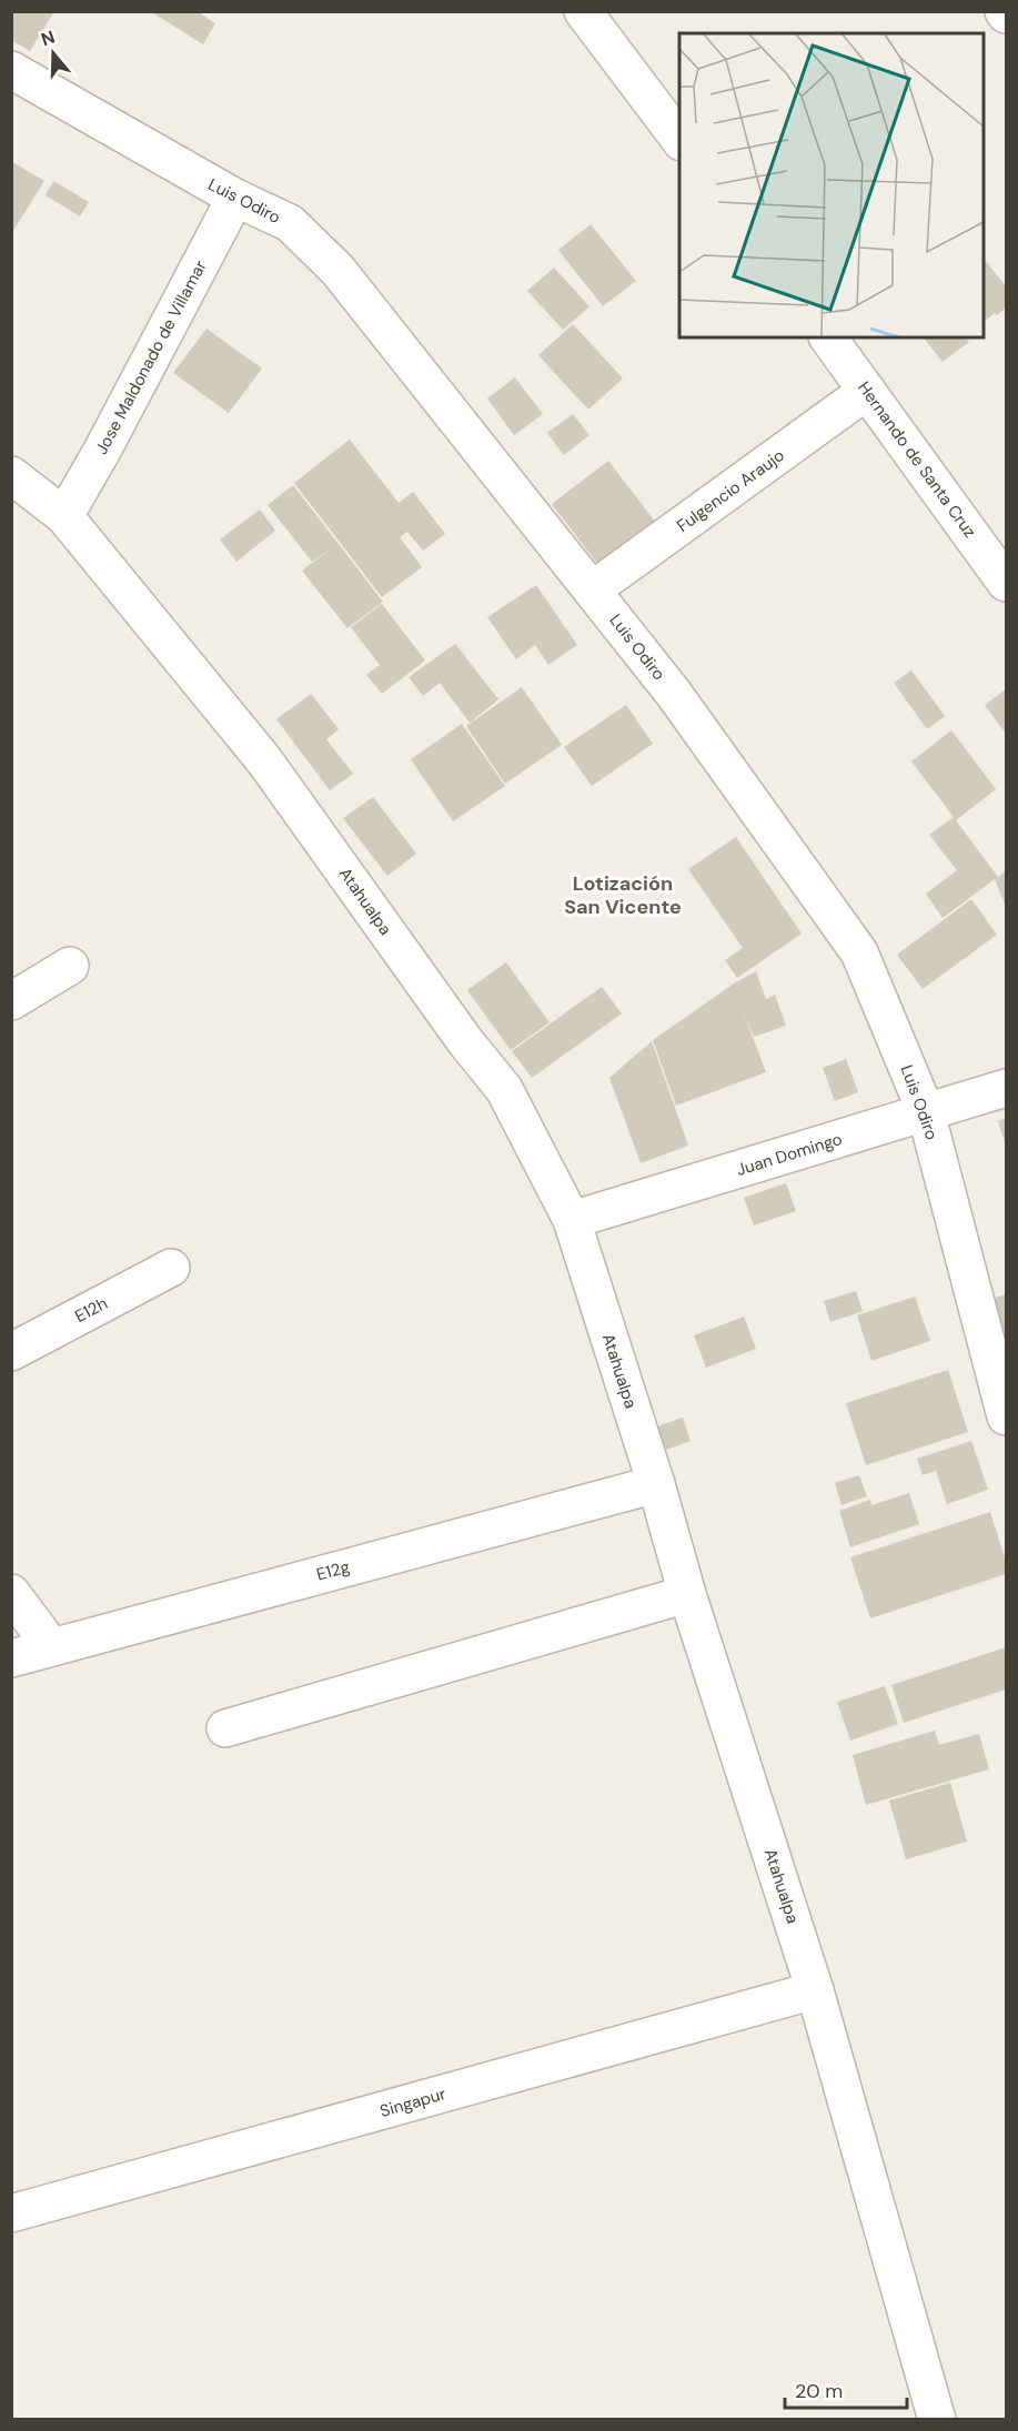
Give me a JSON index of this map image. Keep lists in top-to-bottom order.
{
  "streets": {
    "street": [
      "Luis Odiro",
      "Jose Maldonado de Villamar",
      "Hernando de Santa Cruz",
      "Fulgencio Araujo",
      "Atahualpa",
      "Juan Domingo",
      "E12h",
      "E12g",
      "Singapur"
    ]
  },
  "crossings": [
    ["Luis Odiro", "Jose Maldonado de Villamar"],
    ["Luis Odiro", "Fulgencio Araujo"],
    ["Luis Odiro", "Juan Domingo"],
    ["Jose Maldonado de Villamar", "Atahualpa"],
    ["Hernando de Santa Cruz", "Fulgencio Araujo"],
    ["Atahualpa", "Juan Domingo"],
    ["Atahualpa", "E12g"],
    ["Atahualpa", "Singapur"]
  ],
  "districts": ["Lotización San Vicente"],
  "scale_bar": "20 m",
  "north": "top"
}
